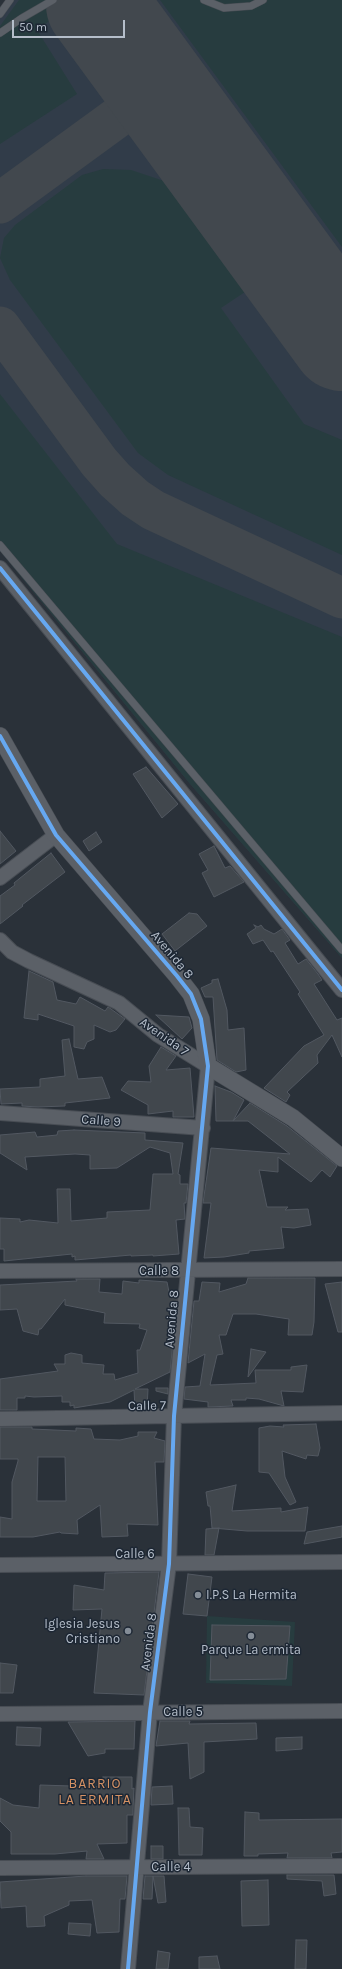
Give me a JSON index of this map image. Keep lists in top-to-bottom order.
{
  "streets": {
    "street": [
      "Avenida 8",
      "Avenida 7",
      "Calle 9",
      "Calle 8",
      "Calle 7",
      "Calle 6",
      "Calle 5",
      "Calle 4"
    ]
  },
  "crossings": [
    ["Avenida 8", "Avenida 7"],
    ["Avenida 8", "Calle 9"],
    ["Avenida 8", "Calle 8"],
    ["Avenida 8", "Calle 7"],
    ["Avenida 8", "Calle 6"],
    ["Avenida 8", "Calle 5"],
    ["Avenida 8", "Calle 4"]
  ],
  "districts": ["BARRIO LA ERMITA"],
  "places": ["I.P.S La Hermita", "Iglesia Jesus Cristiano", "Parque La ermita"],
  "scale_bar": "50 m"
}
